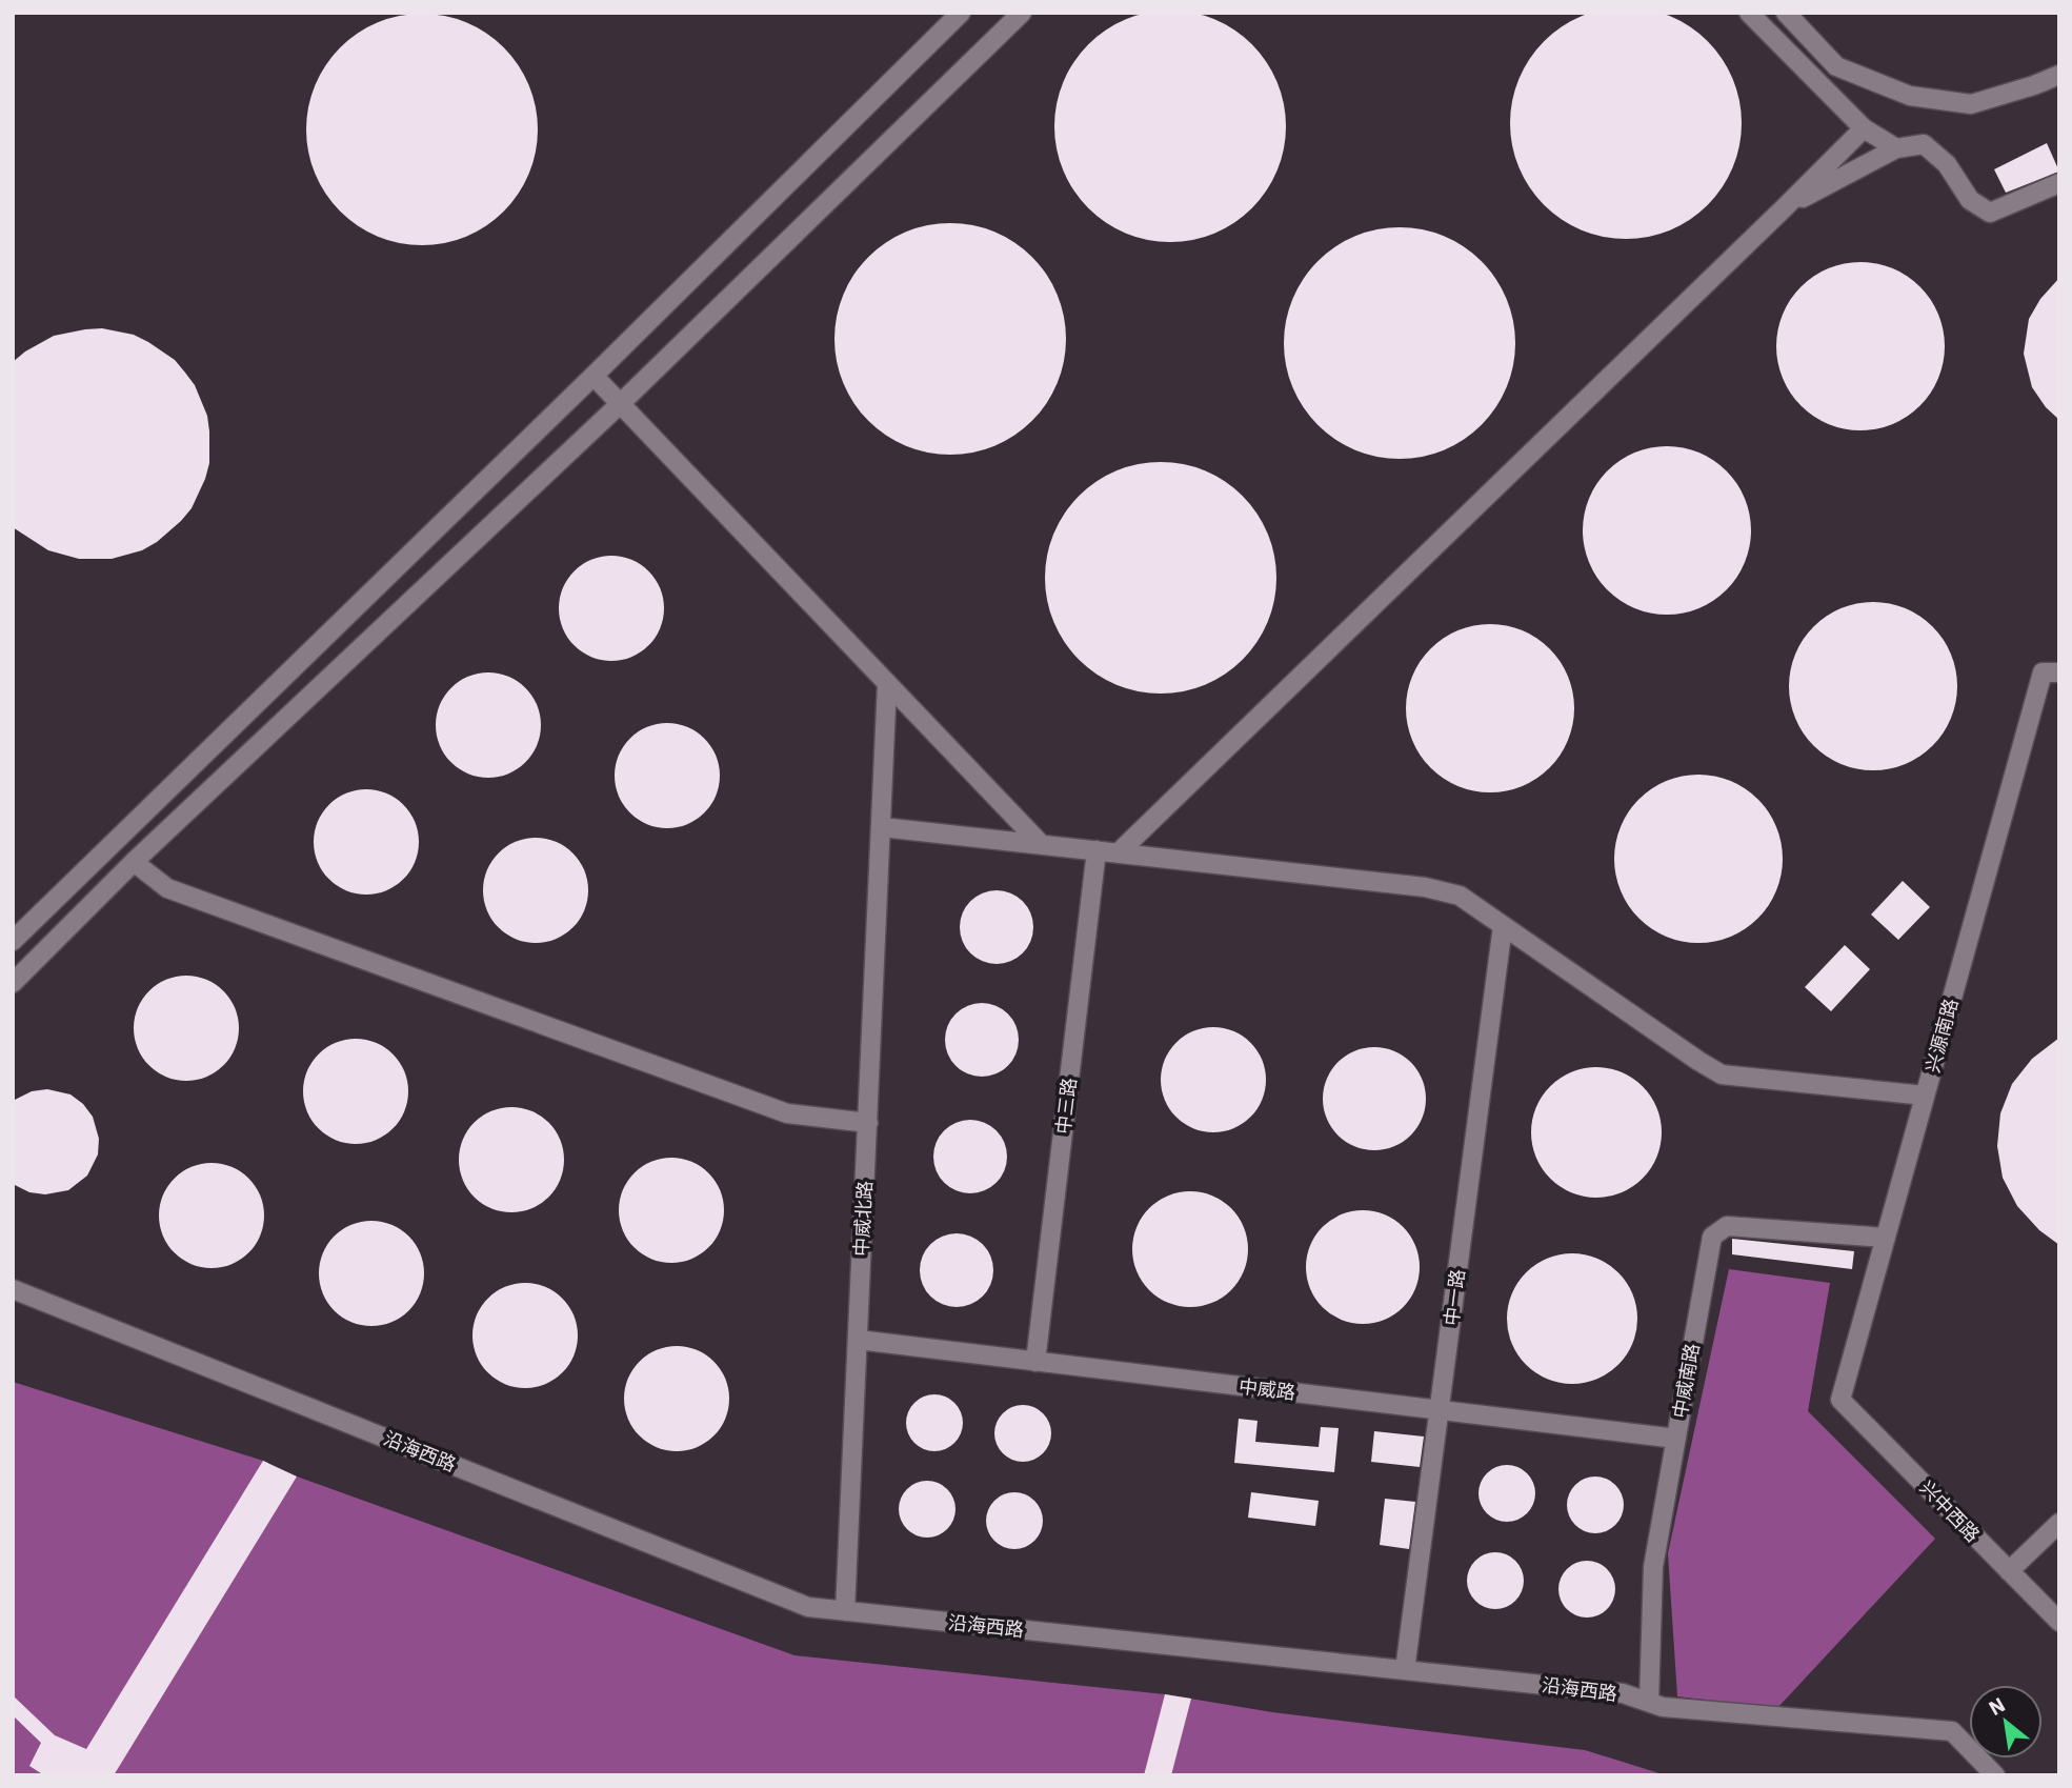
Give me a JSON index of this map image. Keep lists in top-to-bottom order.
{
  "streets": {
    "lane": [
      "兴源南路",
      "中三路",
      "中威北路",
      "中一路",
      "中威南路",
      "中威路",
      "沿海西路",
      "兴中西路"
    ]
  },
  "crossings": [
    ["兴源南路", "中威南路"],
    ["兴源南路", "兴中西路"],
    ["中三路", "中威路"],
    ["中威北路", "中威路"],
    ["中威北路", "沿海西路"],
    ["中一路", "中威路"],
    ["中一路", "沿海西路"],
    ["中威南路", "中威路"],
    ["中威南路", "沿海西路"]
  ],
  "north": "top left"
}
